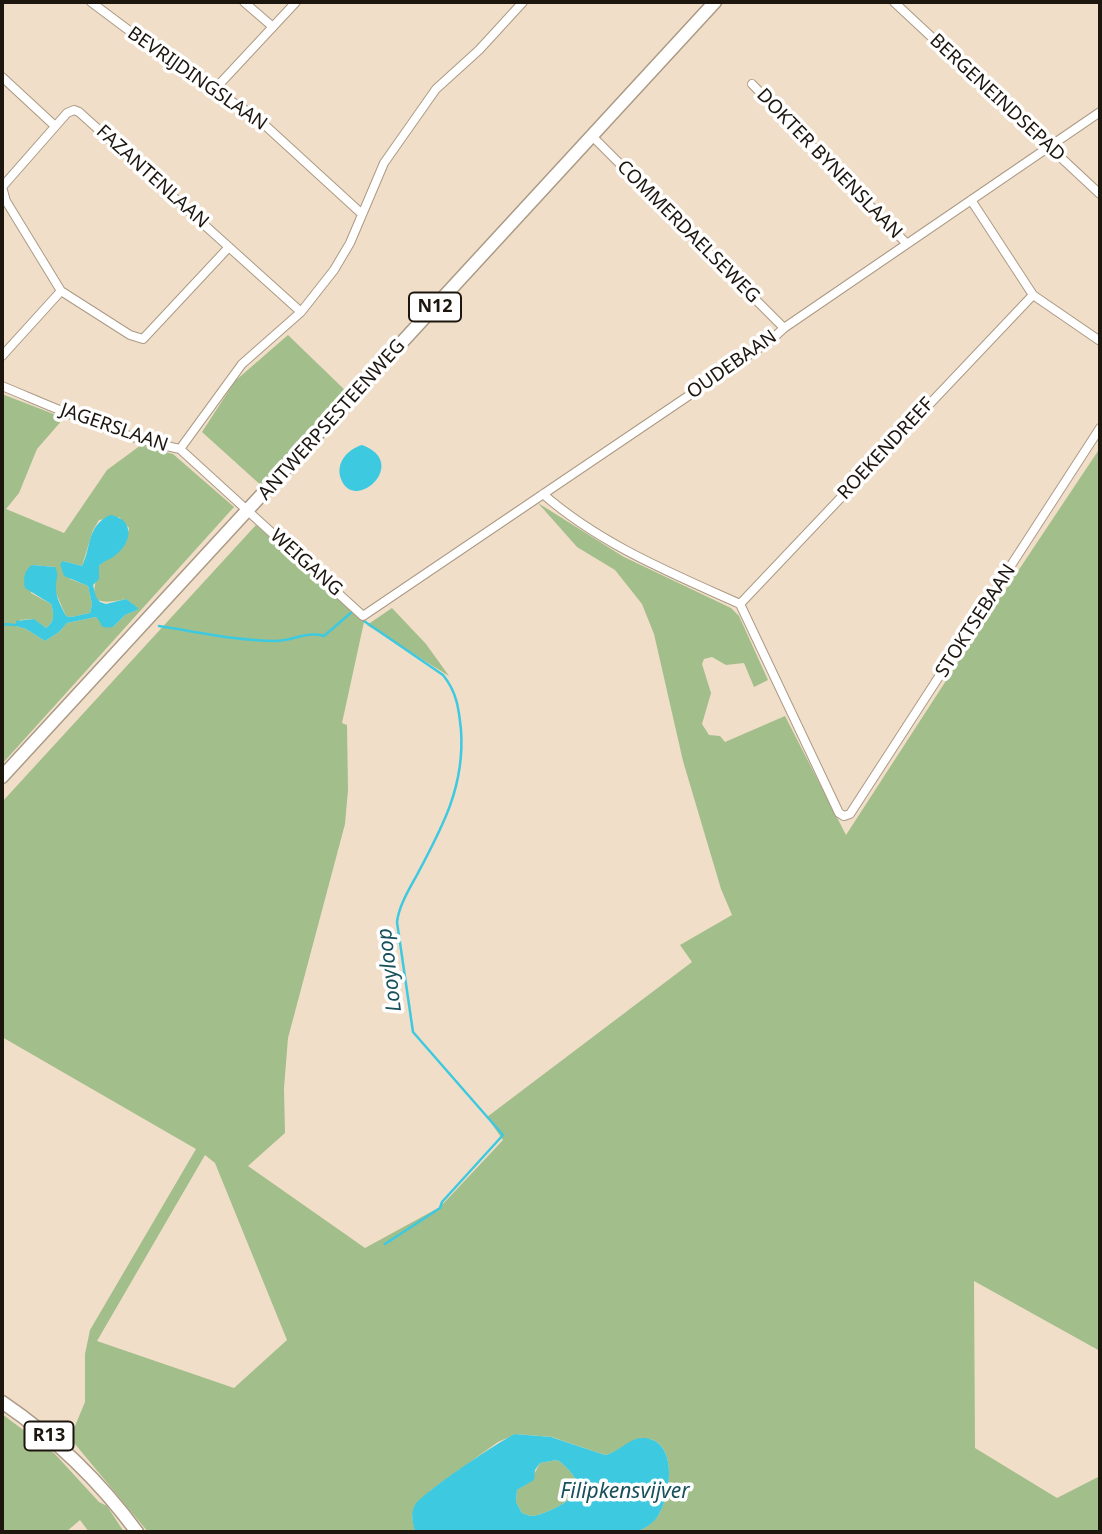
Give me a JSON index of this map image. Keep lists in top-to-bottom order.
{
  "streets": {
    "main road": ["N12", "ANTWERPSESTEENWEG", "R13"],
    "street": [
      "BEVRIJDINGSLAAN",
      "BERGENEINDSEPAD",
      "DOKTER BYNENSLAAN",
      "FAZANTENLAAN",
      "COMMERDAELSEWEG",
      "OUDEBAAN",
      "JAGERSLAAN",
      "ROEKENDREEF",
      "WEIGANG",
      "STOKTSEBAAN"
    ]
  },
  "crossings": [
    ["BERGENEINDSEPAD", "OUDEBAAN"],
    ["DOKTER BYNENSLAAN", "OUDEBAAN"],
    ["COMMERDAELSEWEG", "OUDEBAAN"],
    ["COMMERDAELSEWEG", "ANTWERPSESTEENWEG"],
    ["OUDEBAAN", "WEIGANG"],
    ["ANTWERPSESTEENWEG", "JAGERSLAAN"],
    ["ANTWERPSESTEENWEG", "WEIGANG"],
    ["JAGERSLAAN", "WEIGANG"],
    ["ROEKENDREEF", "STOKTSEBAAN"]
  ],
  "water": ["Looyloop", "Filipkensvijver"]
}
